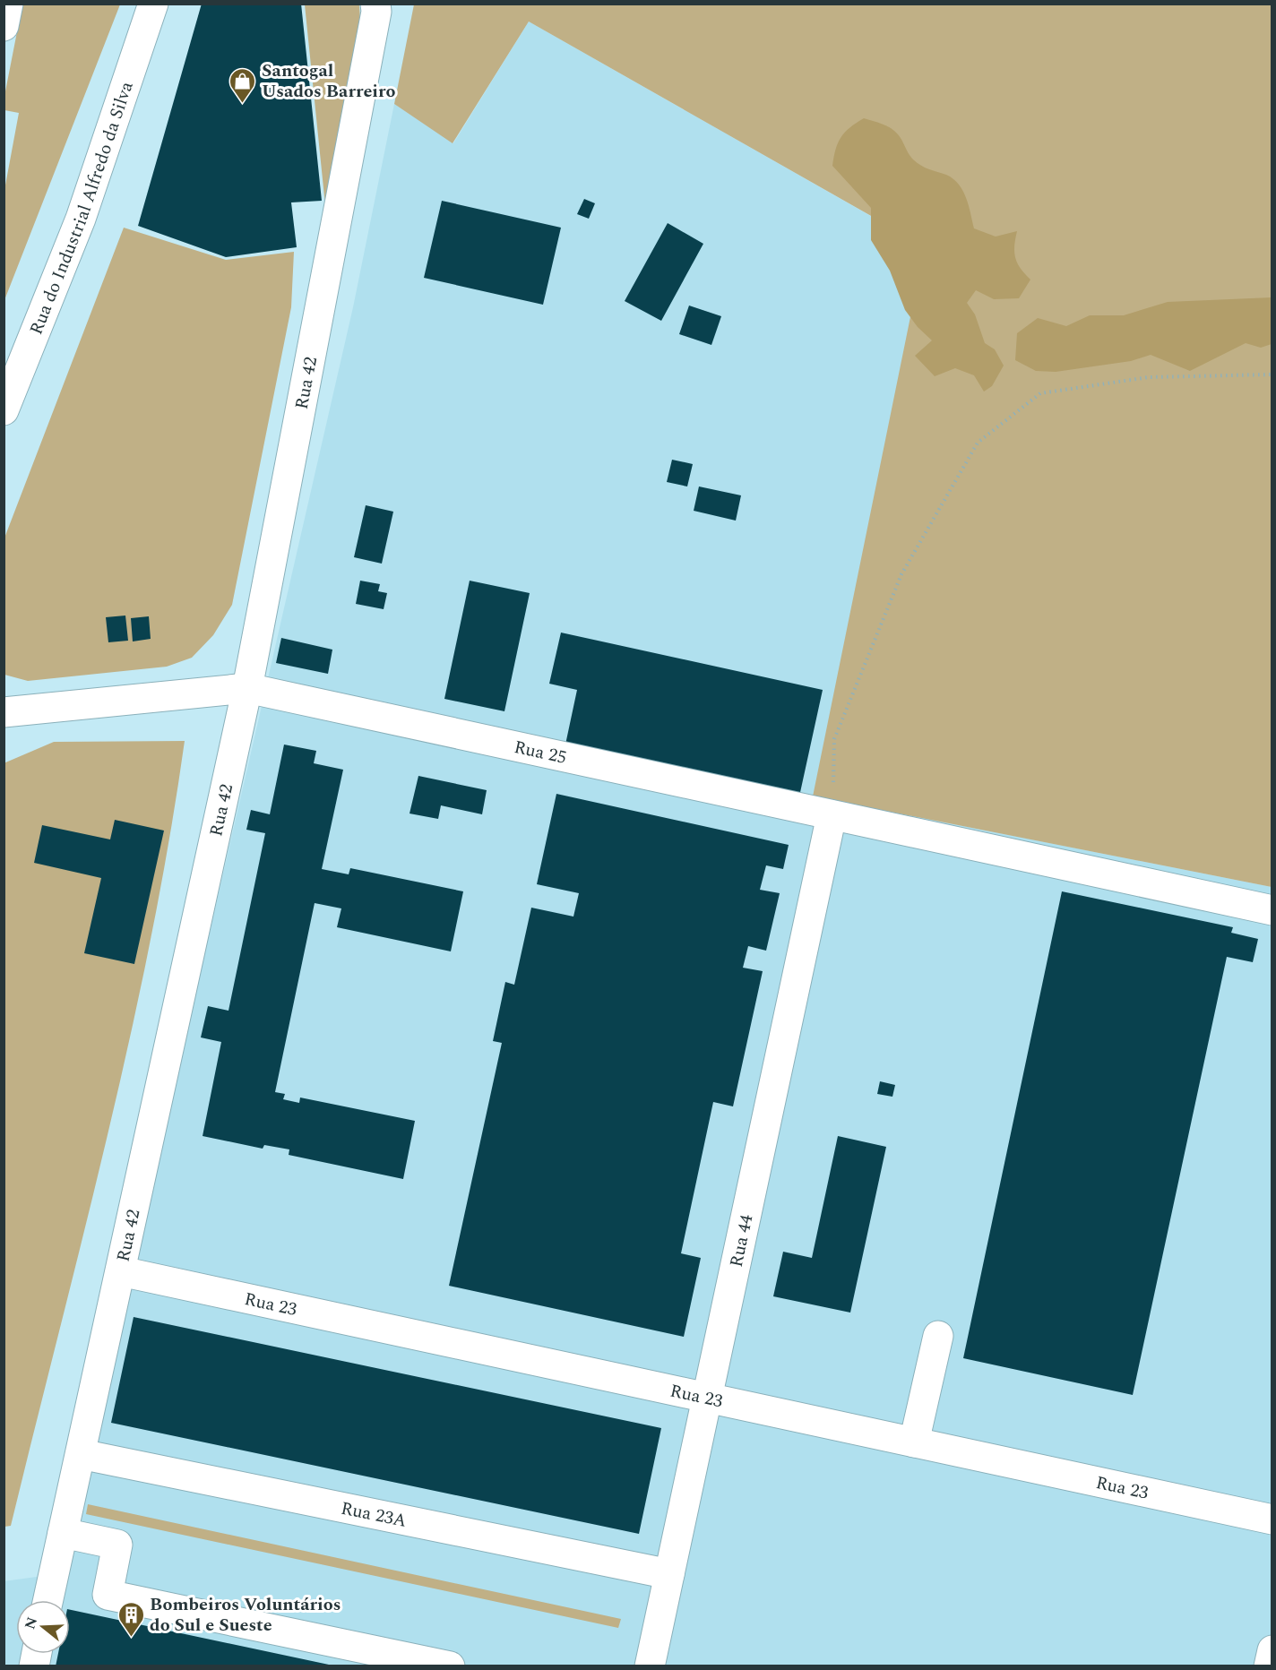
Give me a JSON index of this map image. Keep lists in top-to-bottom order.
{
  "streets": {
    "street": [
      "Rua do Industrial Alfredo da Silva",
      "Rua 42",
      "Rua 25",
      "Rua 44",
      "Rua 23",
      "Rua 23A"
    ]
  },
  "crossings": [
    ["Rua 42", "Rua 25"],
    ["Rua 42", "Rua 23"],
    ["Rua 42", "Rua 23A"],
    ["Rua 25", "Rua 44"],
    ["Rua 44", "Rua 23"],
    ["Rua 44", "Rua 23A"]
  ],
  "places": {
    "shop": ["Santogal Usados Barreiro"],
    "building": ["Bombeiros Voluntários do Sul e Sueste"]
  },
  "north": "left"
}
